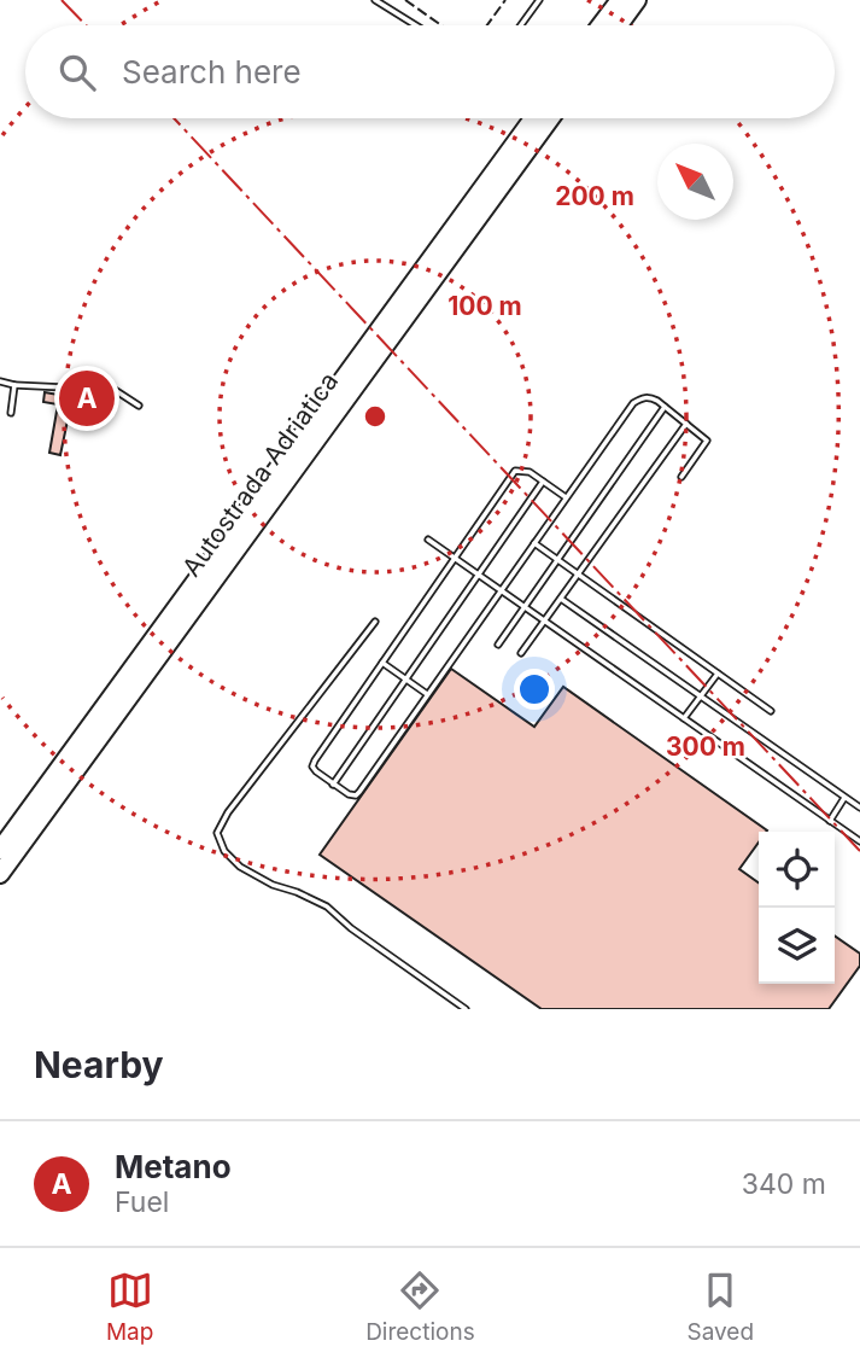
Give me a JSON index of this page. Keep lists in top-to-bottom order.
{
  "streets": {
    "highway": ["Autostrada Adriatica"]
  },
  "north": "top left",
  "page": {
    "search": "Search here",
    "pins": "A",
    "heading": "Nearby",
    "list": [
      {
        "mark": "A",
        "name": "Metano",
        "note": "Fuel",
        "value": "340 m"
      }
    ],
    "nav": ["Map", "Directions", "Saved"]
  },
  "rings": ["200 m", "100 m", "300 m"]
}
